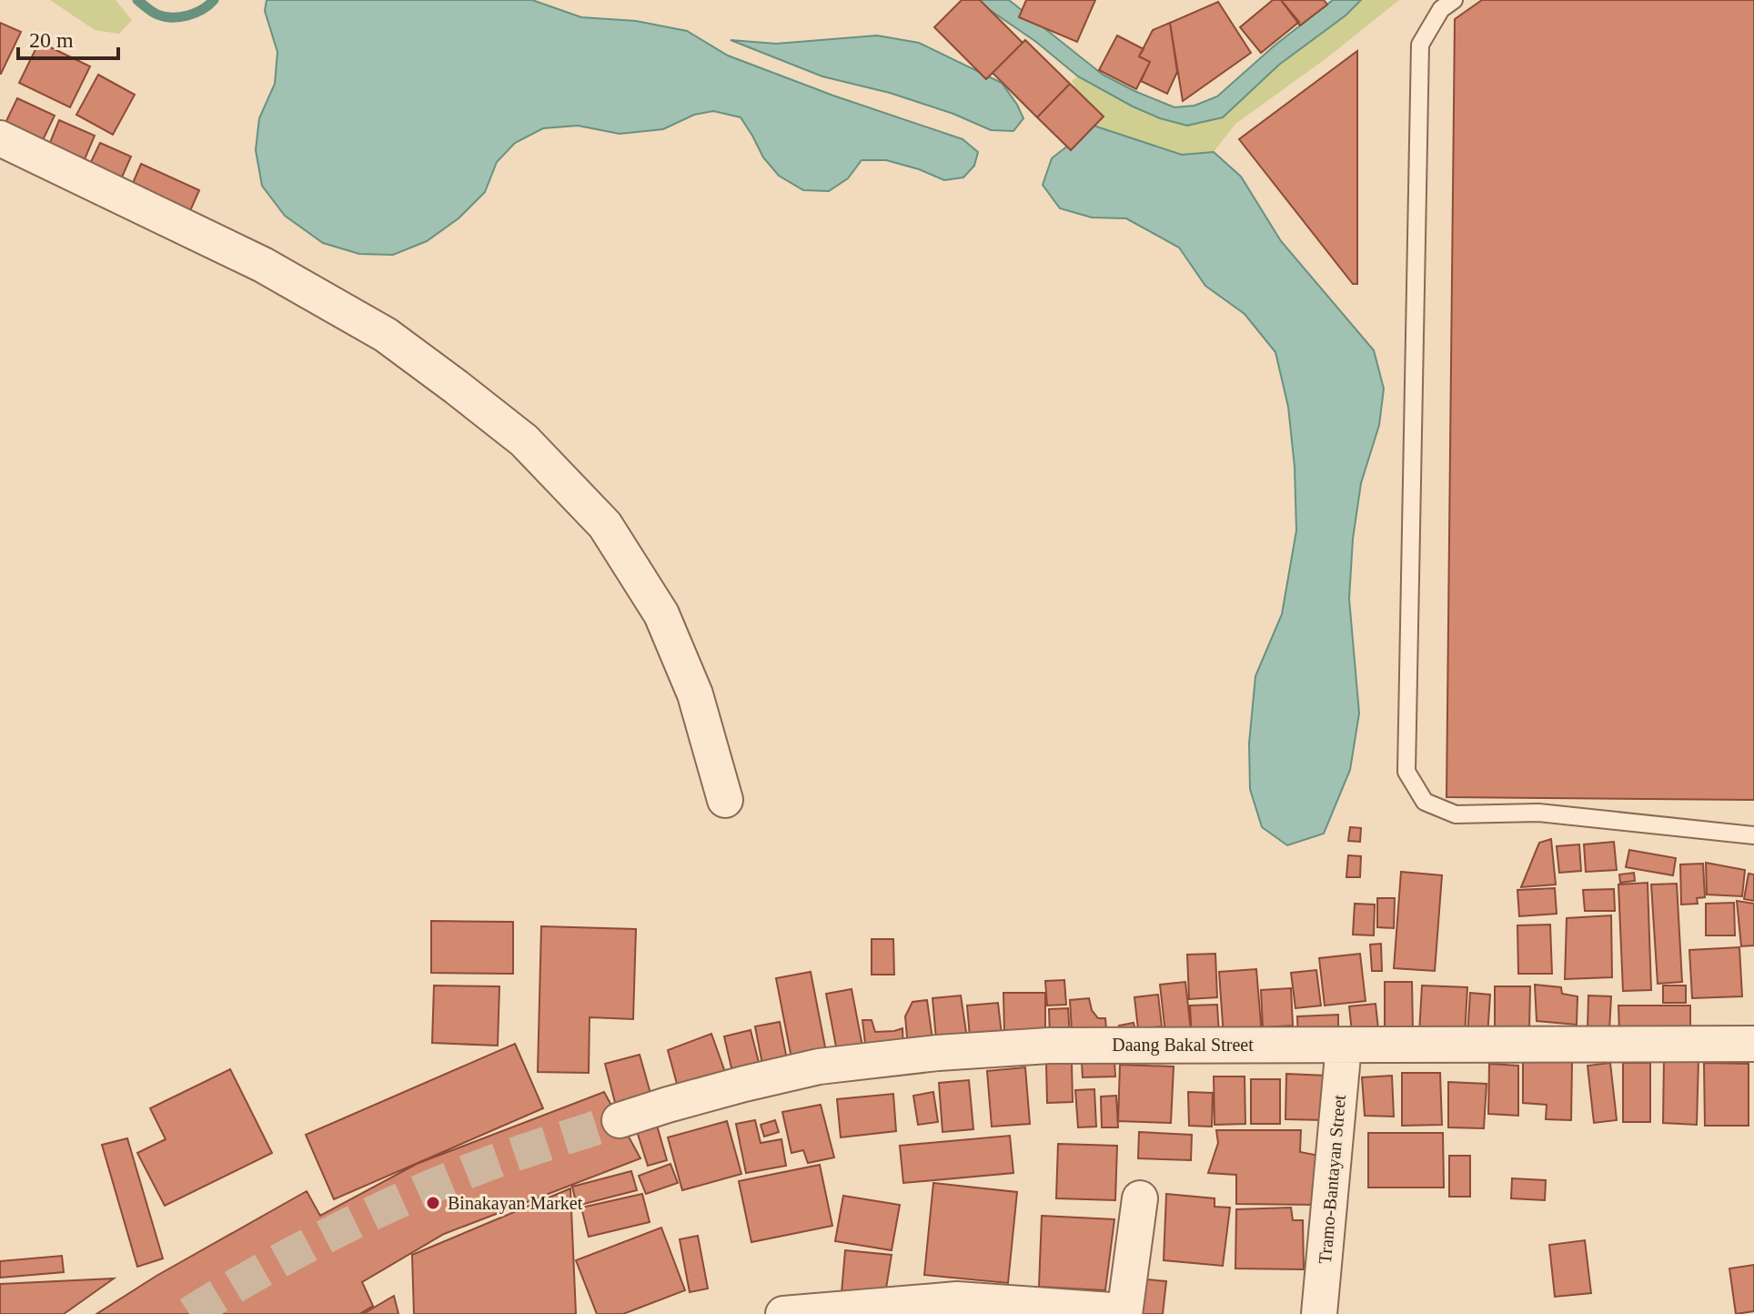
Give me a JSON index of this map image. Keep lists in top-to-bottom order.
{
  "streets": {
    "street": ["Daang Bakal Street", "Tramo-Bantayan Street"]
  },
  "crossings": [
    ["Daang Bakal Street", "Tramo-Bantayan Street"]
  ],
  "places": ["Binakayan Market"],
  "scale_bar": "20 m"
}
